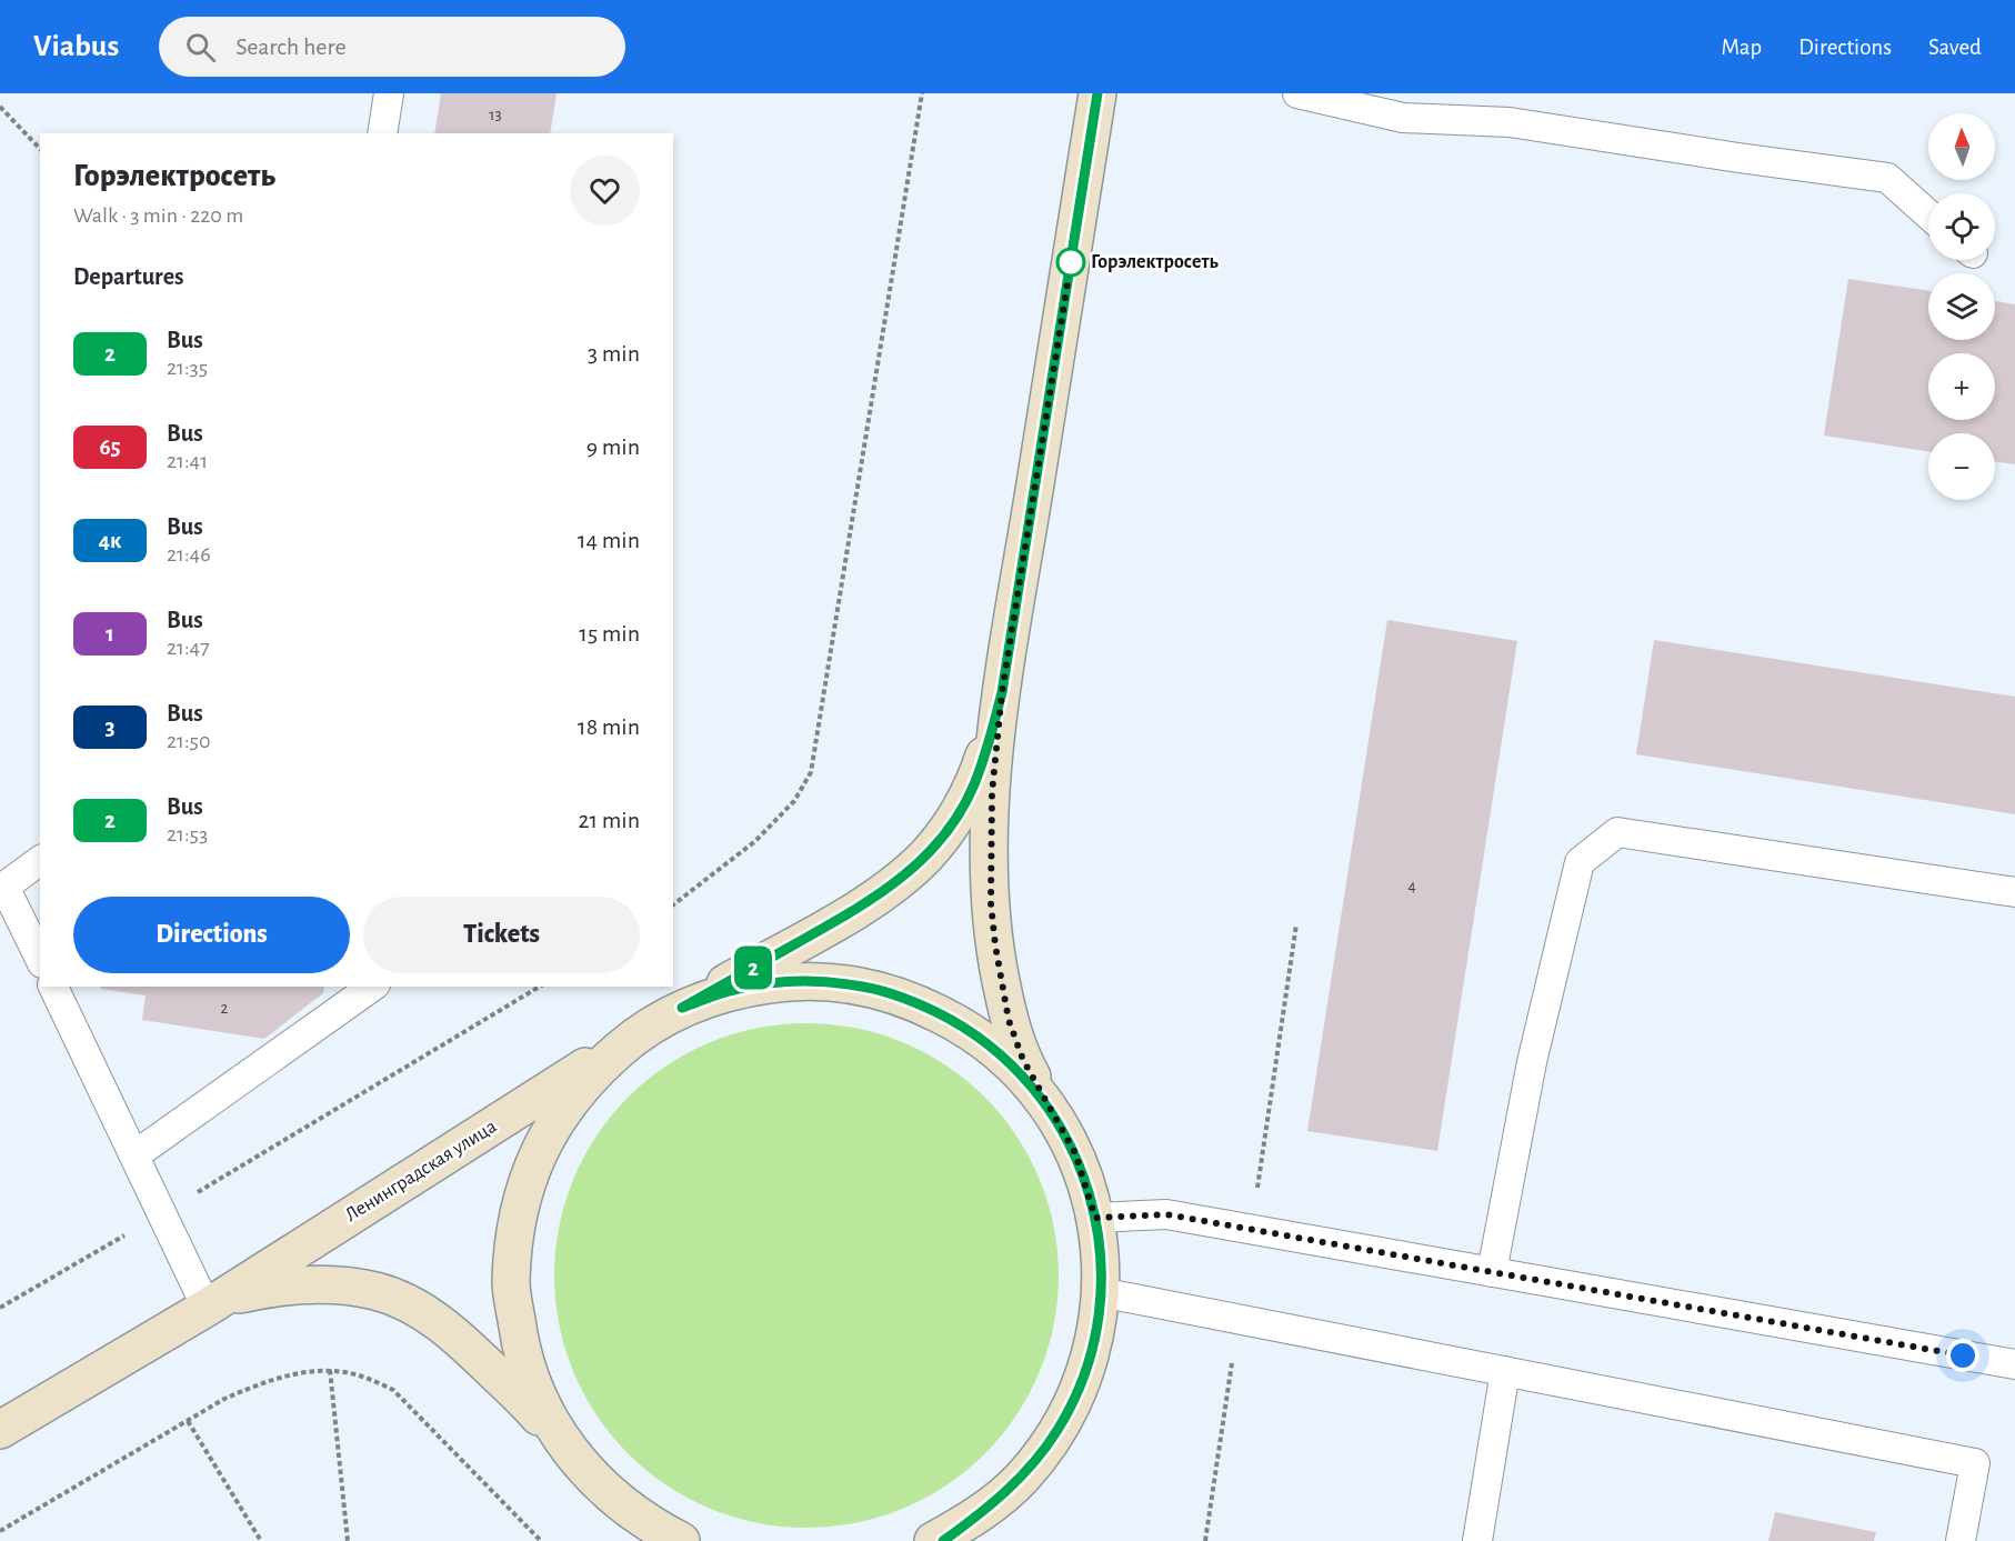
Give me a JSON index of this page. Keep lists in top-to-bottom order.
{
  "streets": {
    "main road": ["Ленинградская улица"]
  },
  "places": ["Горэлектросеть"],
  "lines": ["bus line 2"],
  "house_numbers": ["13", "4", "2"],
  "north": "top",
  "page": {
    "header": "Viabus",
    "search": "Search here",
    "nav": ["Map", "Directions", "Saved"],
    "on_map": "2",
    "map_buttons": ["+", "−"],
    "heading": [
      ["Горэлектросеть", "Walk · 3 min · 220 m"],
      "Departures"
    ],
    "list": [
      {
        "mark": "2",
        "name": "Bus",
        "note": "21:35",
        "value": "3 min"
      },
      {
        "mark": "65",
        "name": "Bus",
        "note": "21:41",
        "value": "9 min"
      },
      {
        "mark": "4к",
        "name": "Bus",
        "note": "21:46",
        "value": "14 min"
      },
      {
        "mark": "1",
        "name": "Bus",
        "note": "21:47",
        "value": "15 min"
      },
      {
        "mark": "3",
        "name": "Bus",
        "note": "21:50",
        "value": "18 min"
      },
      {
        "mark": "2",
        "name": "Bus",
        "note": "21:53",
        "value": "21 min"
      }
    ],
    "buttons": ["Directions", "Tickets"]
  }
}
